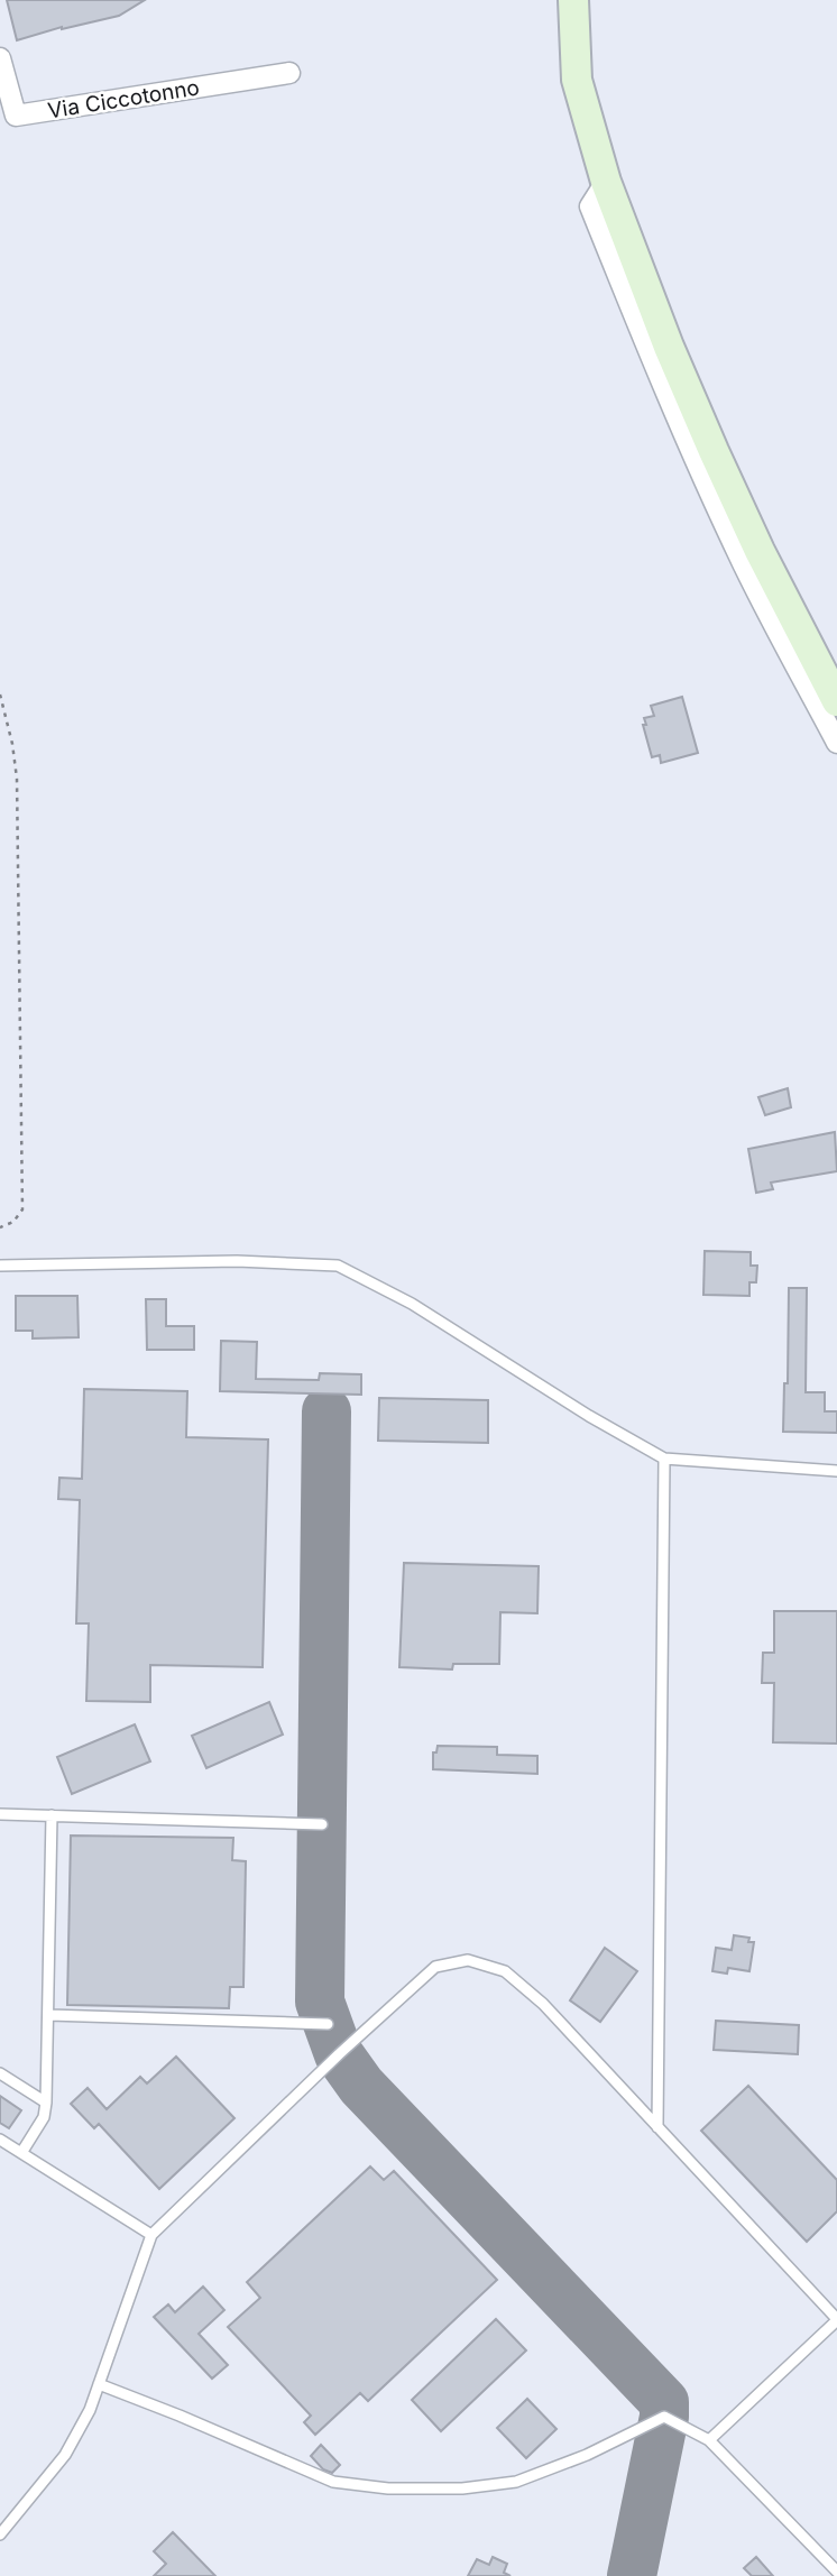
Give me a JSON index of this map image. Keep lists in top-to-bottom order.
{
  "streets": {
    "street": ["Via Ciccotonno"]
  }
}
